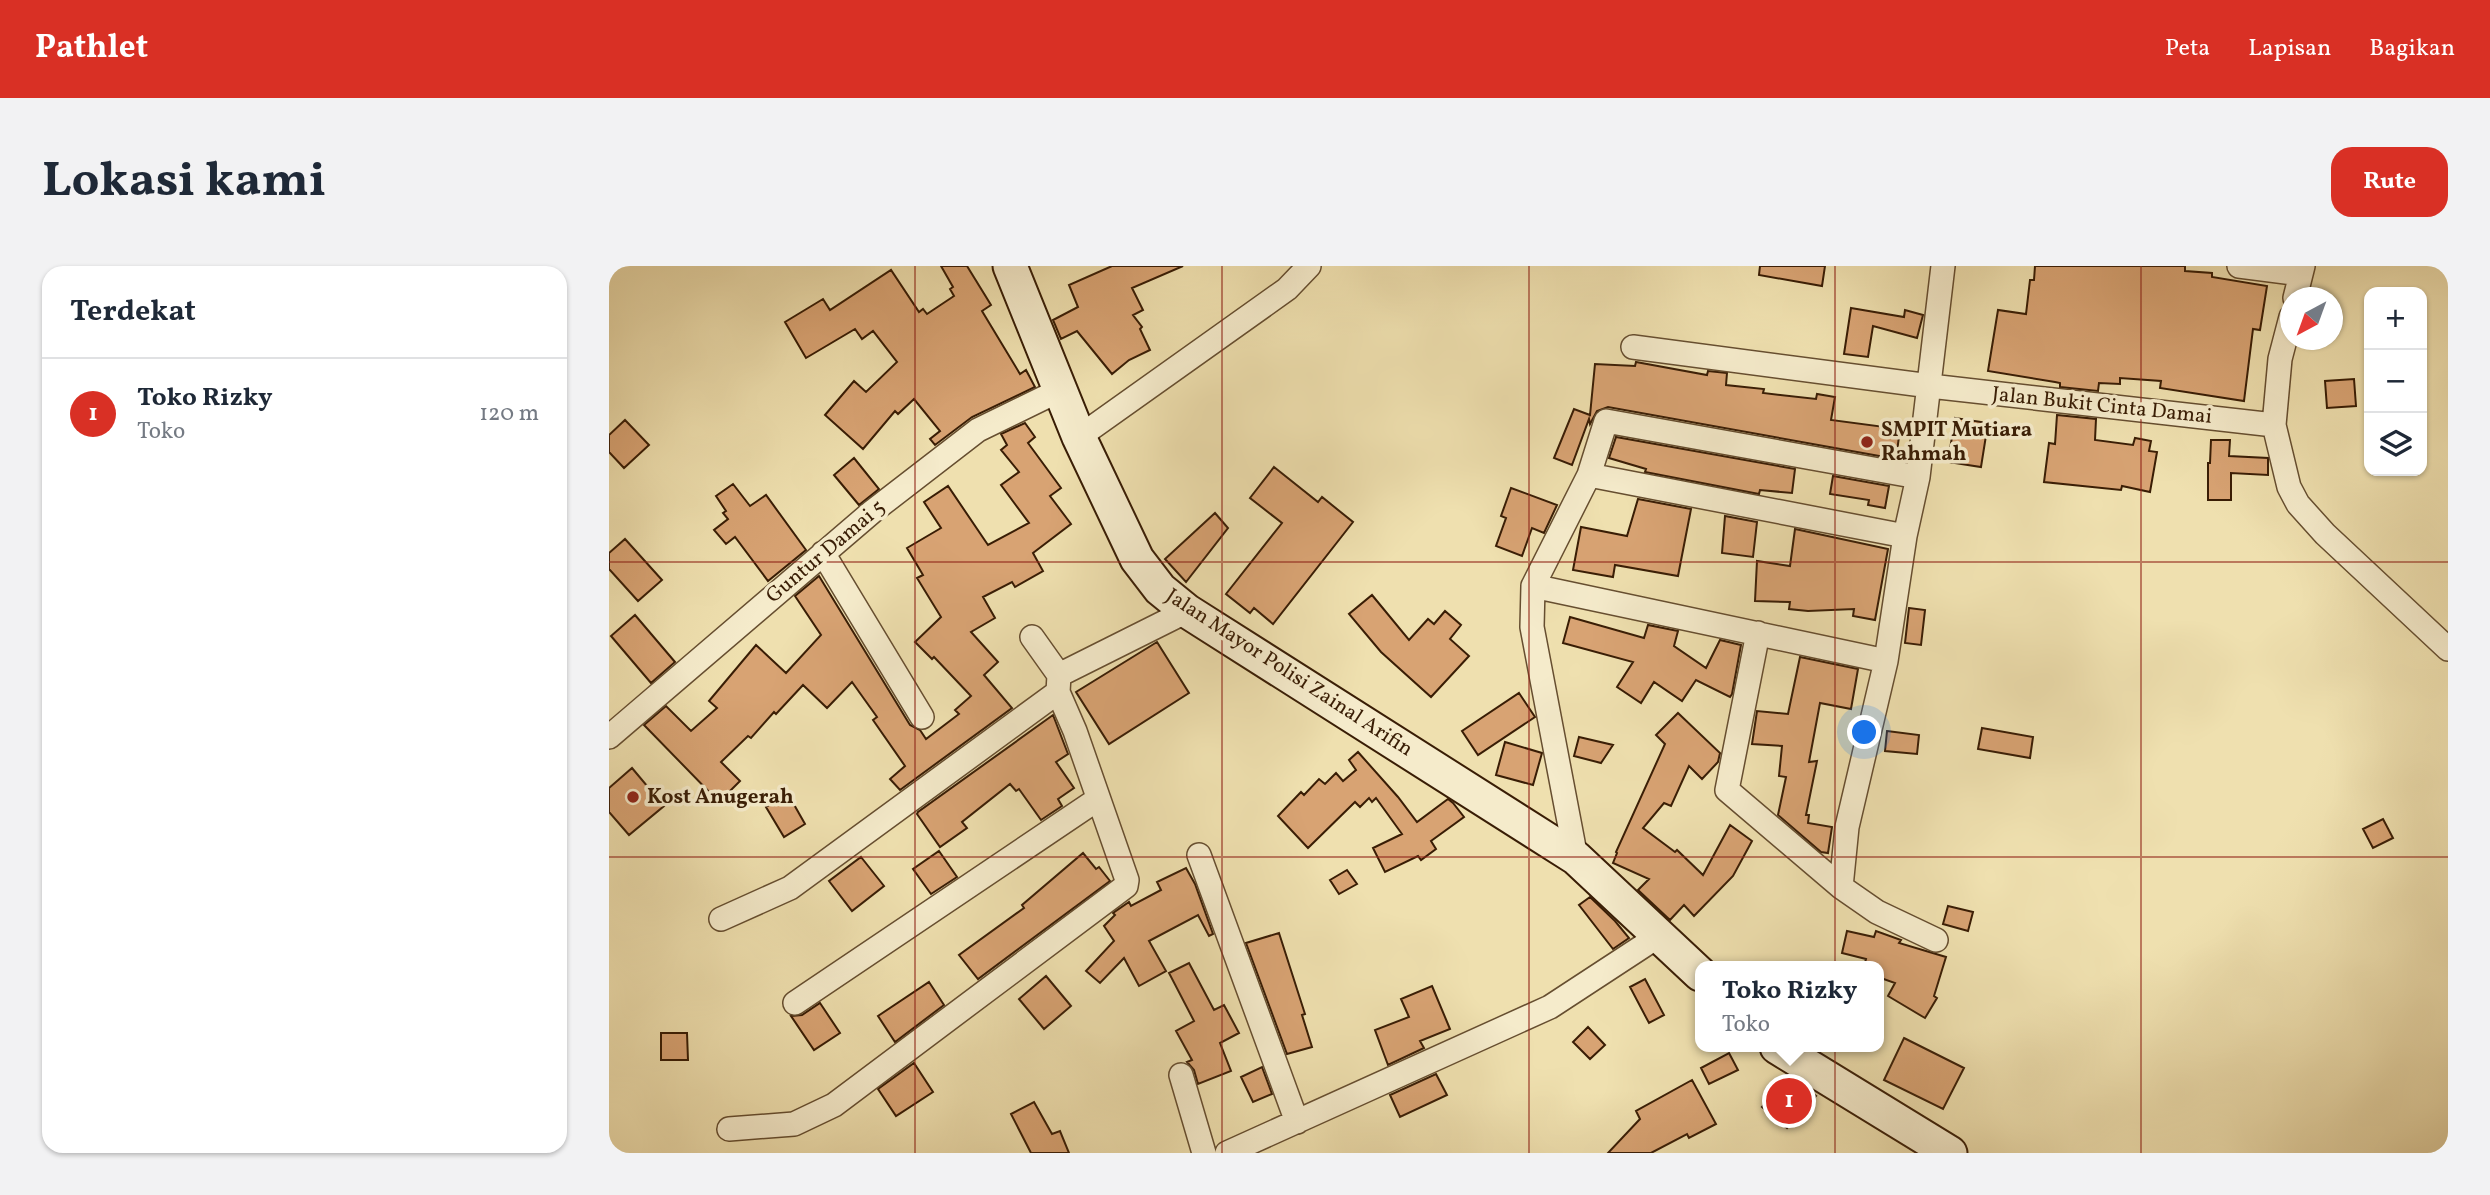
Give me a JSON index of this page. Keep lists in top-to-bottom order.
{
  "streets": {
    "main road": ["Jalan Mayor Polisi Zainal Arifin"],
    "street": ["Jalan Bukit Cinta Damai", "Guntur Damai 5"]
  },
  "crossings": [
    ["Guntur Damai 5", "Jalan Mayor Polisi Zainal Arifin"]
  ],
  "places": ["SMPIT Mutiara Rahmah", "Kost Anugerah"],
  "north": "bottom left",
  "page": {
    "header": "Pathlet",
    "nav": ["Peta", "Lapisan", "Bagikan"],
    "buttons": "Rute",
    "title": "Lokasi kami",
    "heading": "Terdekat",
    "map_buttons": ["+", "−"],
    "list": [
      {
        "mark": "1",
        "name": "Toko Rizky",
        "note": "Toko",
        "value": "120 m"
      }
    ],
    "popup": ["Toko Rizky", "Toko"],
    "pins": "1"
  }
}
